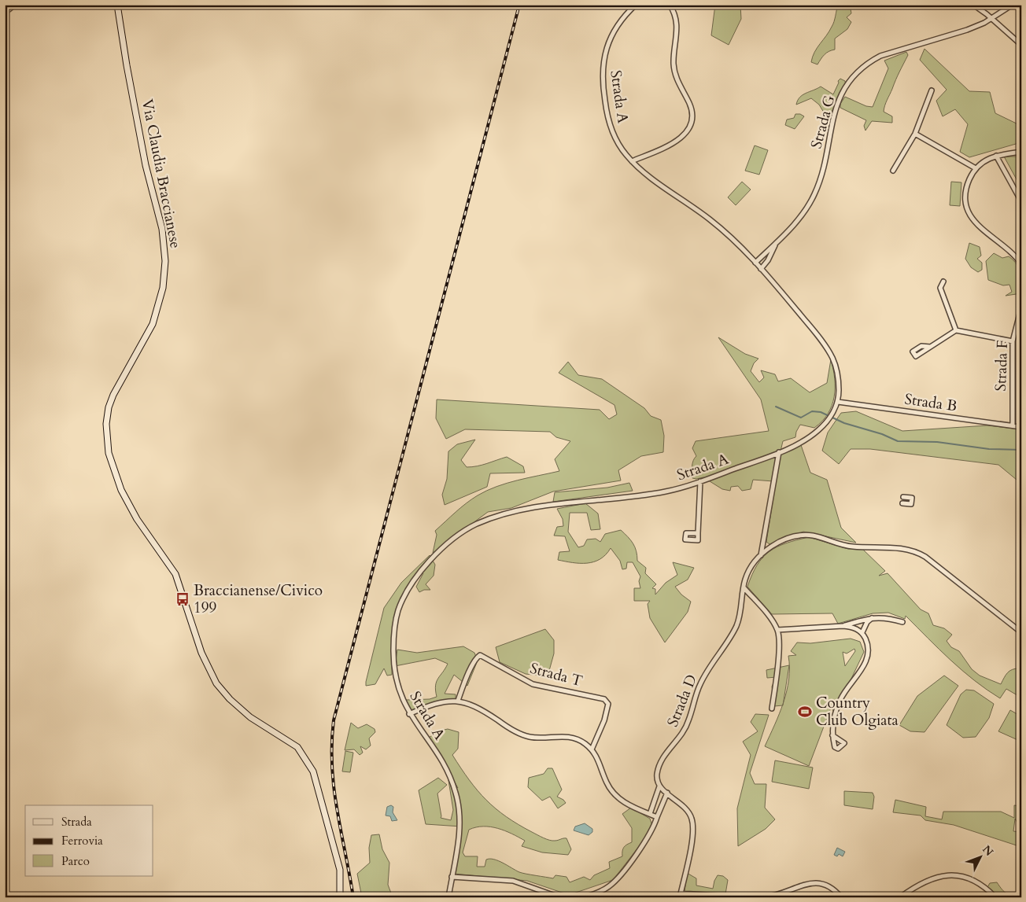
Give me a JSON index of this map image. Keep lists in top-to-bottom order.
{
  "streets": {
    "main road": ["Via Claudia Braccianese"],
    "street": [
      "Strada A",
      "Strada G",
      "Strada F",
      "Strada B",
      "Strada T",
      "Strada D"
    ]
  },
  "crossings": [
    ["Strada A", "Strada G"],
    ["Strada A", "Strada B"],
    ["Strada A", "Strada D"],
    ["Strada F", "Strada B"]
  ],
  "places": {
    "bus stop": ["Braccianense/Civico 199"],
    "sports": ["Country Club Olgiata"]
  },
  "legend": ["Strada", "Ferrovia", "Parco"],
  "north": "top right"
}
